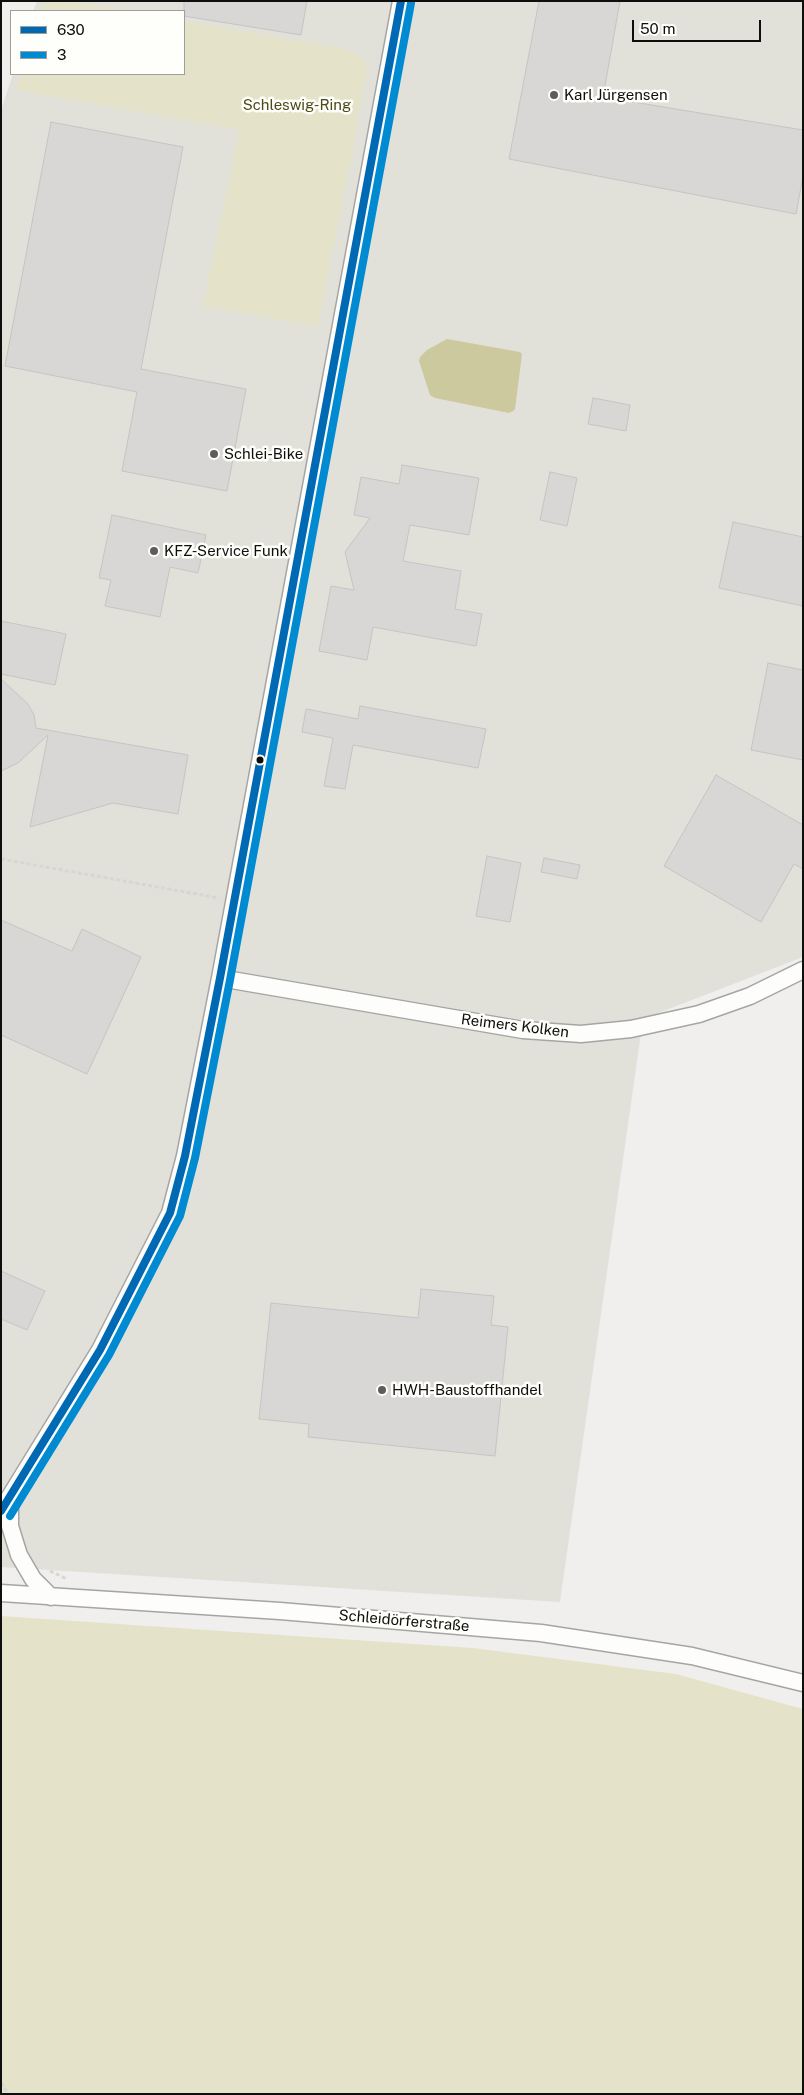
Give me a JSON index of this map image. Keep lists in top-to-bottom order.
{
  "streets": {
    "street": ["Reimers Kolken", "Schleidörferstraße"]
  },
  "parks": ["Schleswig-Ring"],
  "places": [
    "Karl Jürgensen",
    "Schlei-Bike",
    "KFZ-Service Funk",
    "HWH-Baustoffhandel"
  ],
  "lines": ["transit line 630", "transit line 3"],
  "legend": ["630", "3"],
  "scale_bar": "50 m"
}
